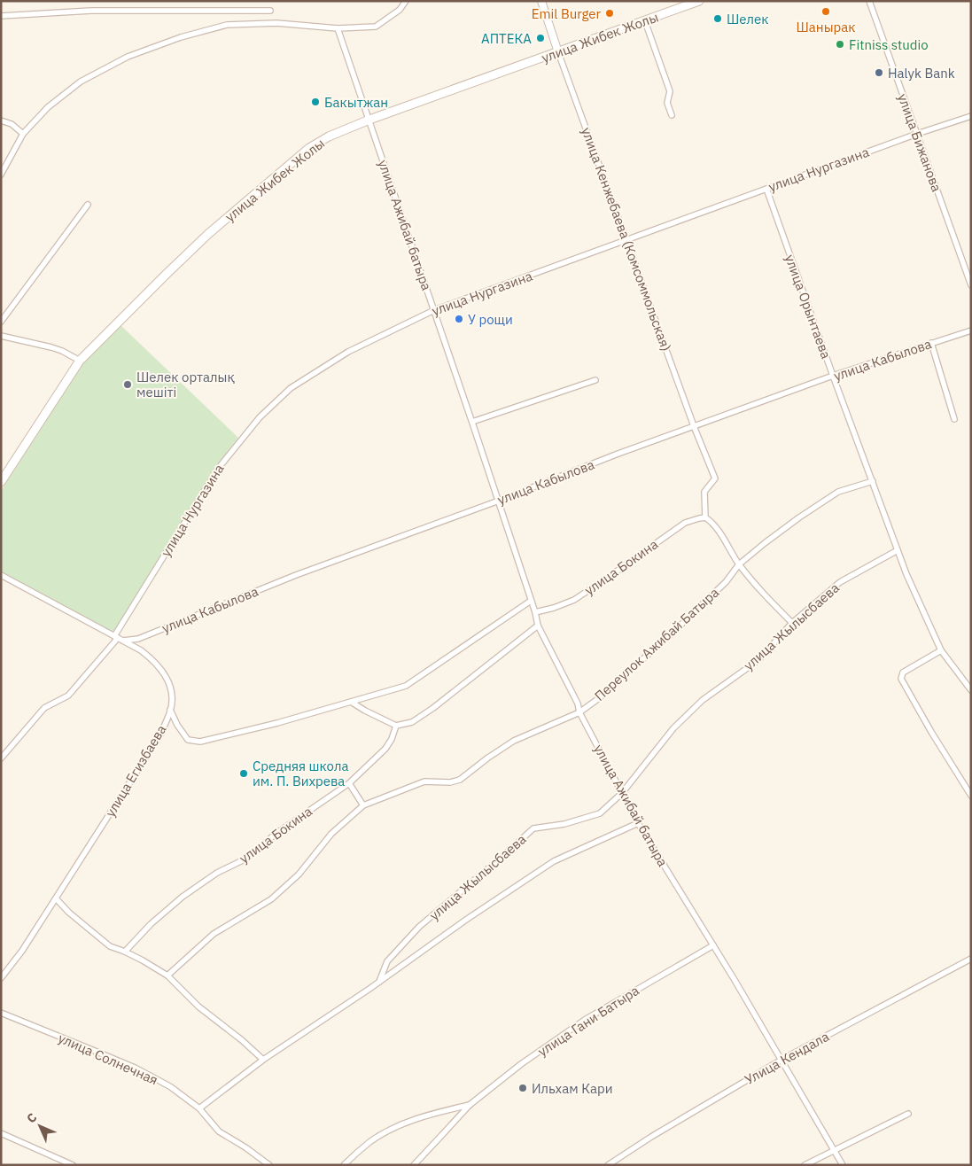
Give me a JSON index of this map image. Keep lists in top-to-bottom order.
{
  "streets": {
    "main road": ["улица Жибек Жолы"],
    "street": [
      "улица Бижанова",
      "улица Нургазина",
      "улица Ажибай батыра",
      "улица Кенжебаева (Комсоммольская)",
      "улица Орынтаева",
      "улица Кабылова",
      "улица Бокина",
      "улица Жылысбаева",
      "Переулок Ажибай Батыра",
      "улица Егизбаева",
      "улица Гани Батыра",
      "Улица Кендала",
      "улица Солнечная"
    ]
  },
  "crossings": [
    ["улица Жибек Жолы", "улица Ажибай батыра"],
    ["улица Жибек Жолы", "улица Кенжебаева (Комсоммольская)"],
    ["улица Бижанова", "улица Нургазина"],
    ["улица Нургазина", "улица Ажибай батыра"],
    ["улица Нургазина", "улица Кенжебаева (Комсоммольская)"],
    ["улица Нургазина", "улица Орынтаева"],
    ["улица Нургазина", "улица Егизбаева"],
    ["улица Ажибай батыра", "улица Кабылова"],
    ["улица Ажибай батыра", "улица Бокина"],
    ["улица Ажибай батыра", "улица Жылысбаева"],
    ["улица Ажибай батыра", "Переулок Ажибай Батыра"],
    ["улица Ажибай батыра", "улица Гани Батыра"],
    ["улица Ажибай батыра", "Улица Кендала"],
    ["улица Кенжебаева (Комсоммольская)", "улица Кабылова"],
    ["улица Кенжебаева (Комсоммольская)", "улица Бокина"],
    ["улица Орынтаева", "улица Кабылова"],
    ["улица Орынтаева", "улица Жылысбаева"],
    ["улица Орынтаева", "Переулок Ажибай Батыра"],
    ["улица Кабылова", "улица Егизбаева"],
    ["улица Жылысбаева", "улица Солнечная"]
  ],
  "places": [
    "Шанырак",
    "Emil Burger",
    "Шелек",
    "АПТЕКА",
    "Fitniss studio",
    "Halyk Bank",
    "Бакытжан",
    "У рощи",
    "Шелек орталық мешіті",
    "Средняя школа им. П. Вихрева",
    "Ильхам Кари"
  ],
  "north": "top left"
}
